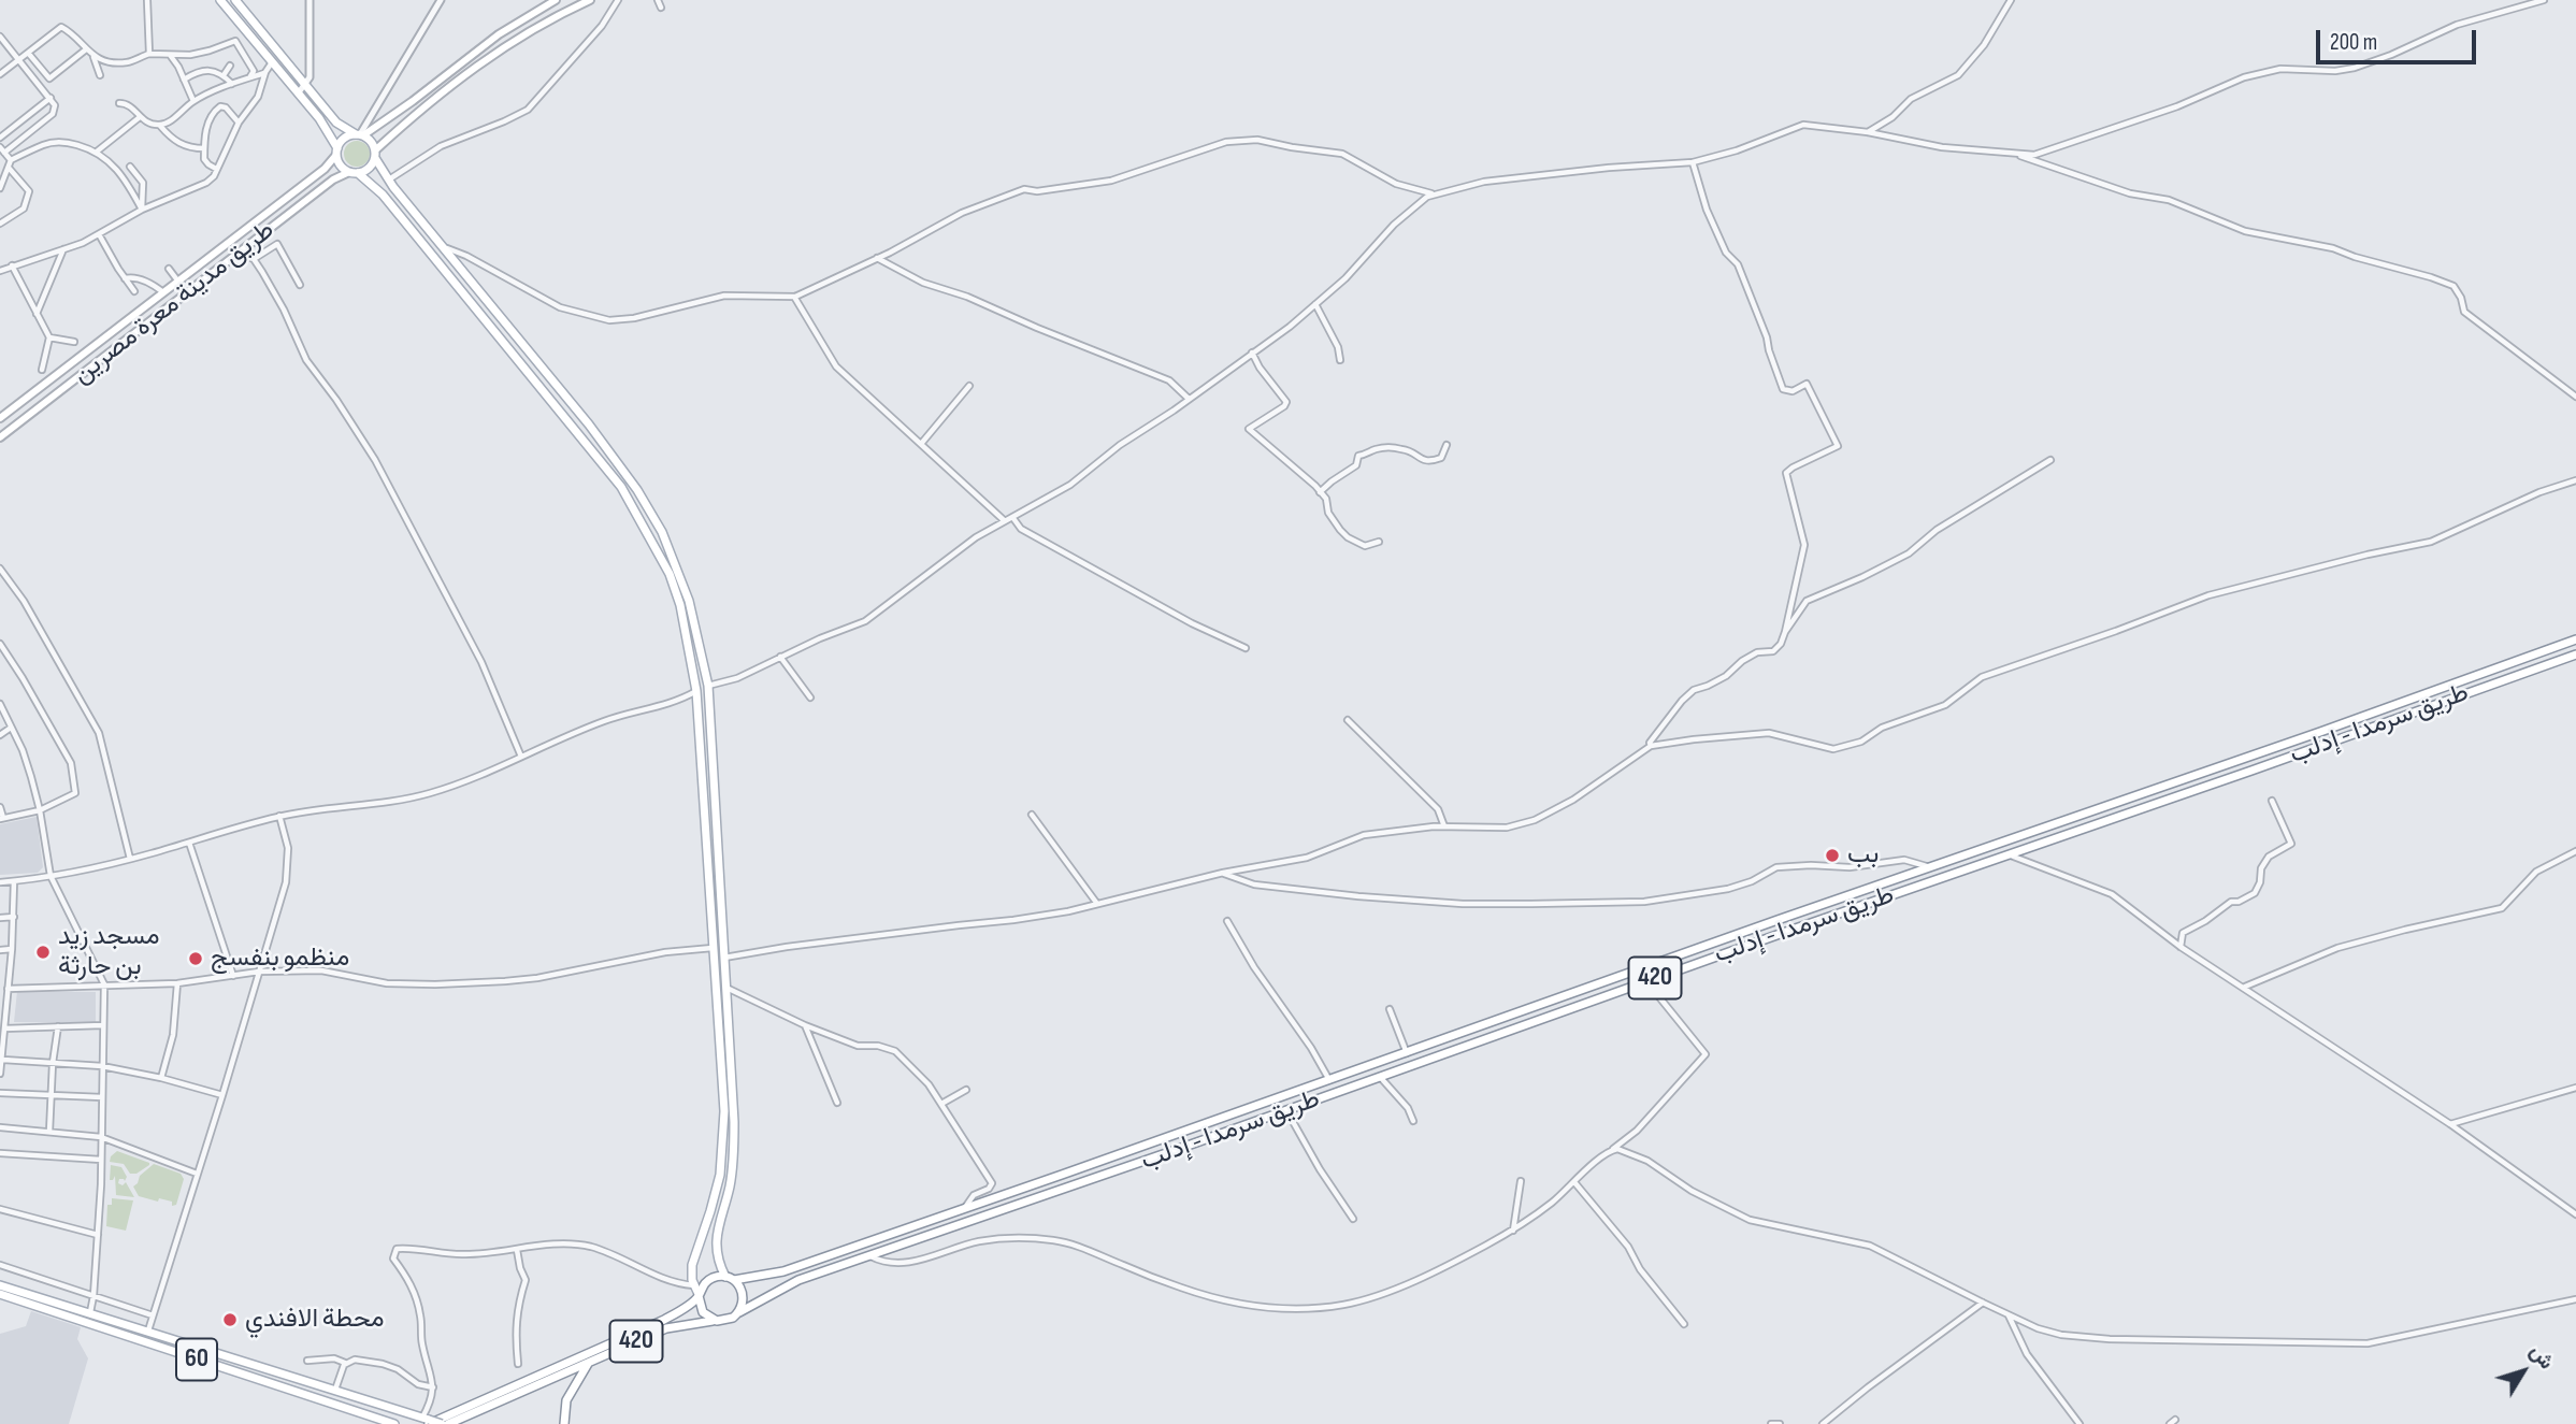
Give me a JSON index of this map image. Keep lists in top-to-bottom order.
{
  "streets": {
    "main road": [
      "طريق مدينة معرة مصرين",
      "طريق سرمدا - إدلب",
      "420",
      "60"
    ]
  },
  "crossings": [
    ["طريق سرمدا - إدلب", "420"],
    ["420", "60"]
  ],
  "places": [
    "بب",
    "مسجد زيد بن حارثة",
    "منظمو بنفسج",
    "محطة الافندي"
  ],
  "scale_bar": "200 m",
  "north": "top right"
}
